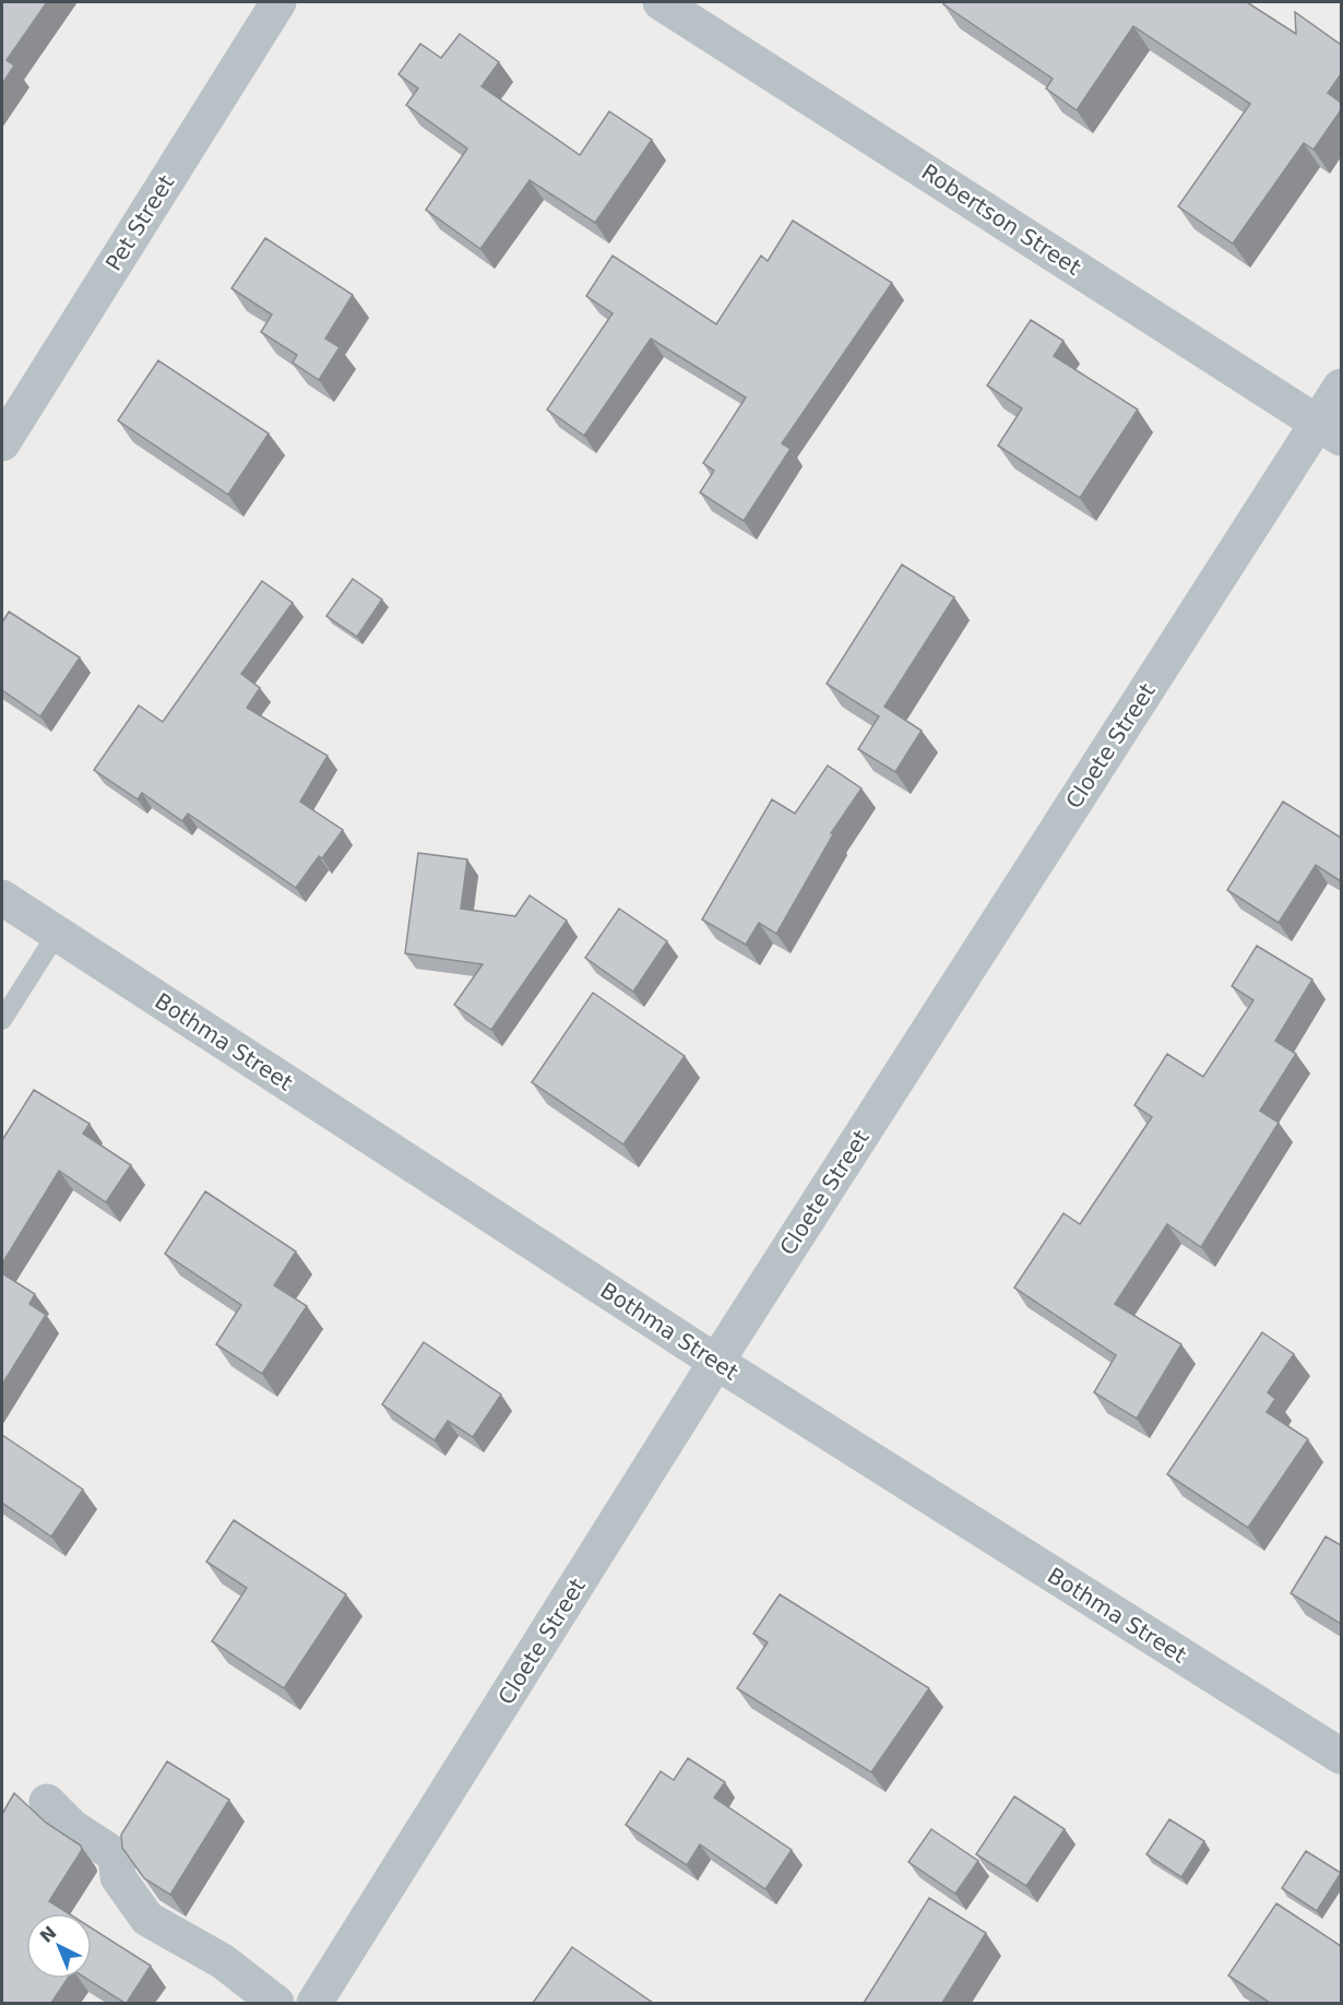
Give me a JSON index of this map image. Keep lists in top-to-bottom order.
{
  "streets": {
    "street": [
      "Robertson Street",
      "Pet Street",
      "Cloete Street",
      "Bothma Street"
    ]
  },
  "crossings": [
    ["Robertson Street", "Cloete Street"],
    ["Cloete Street", "Bothma Street"]
  ],
  "north": "top left"
}
